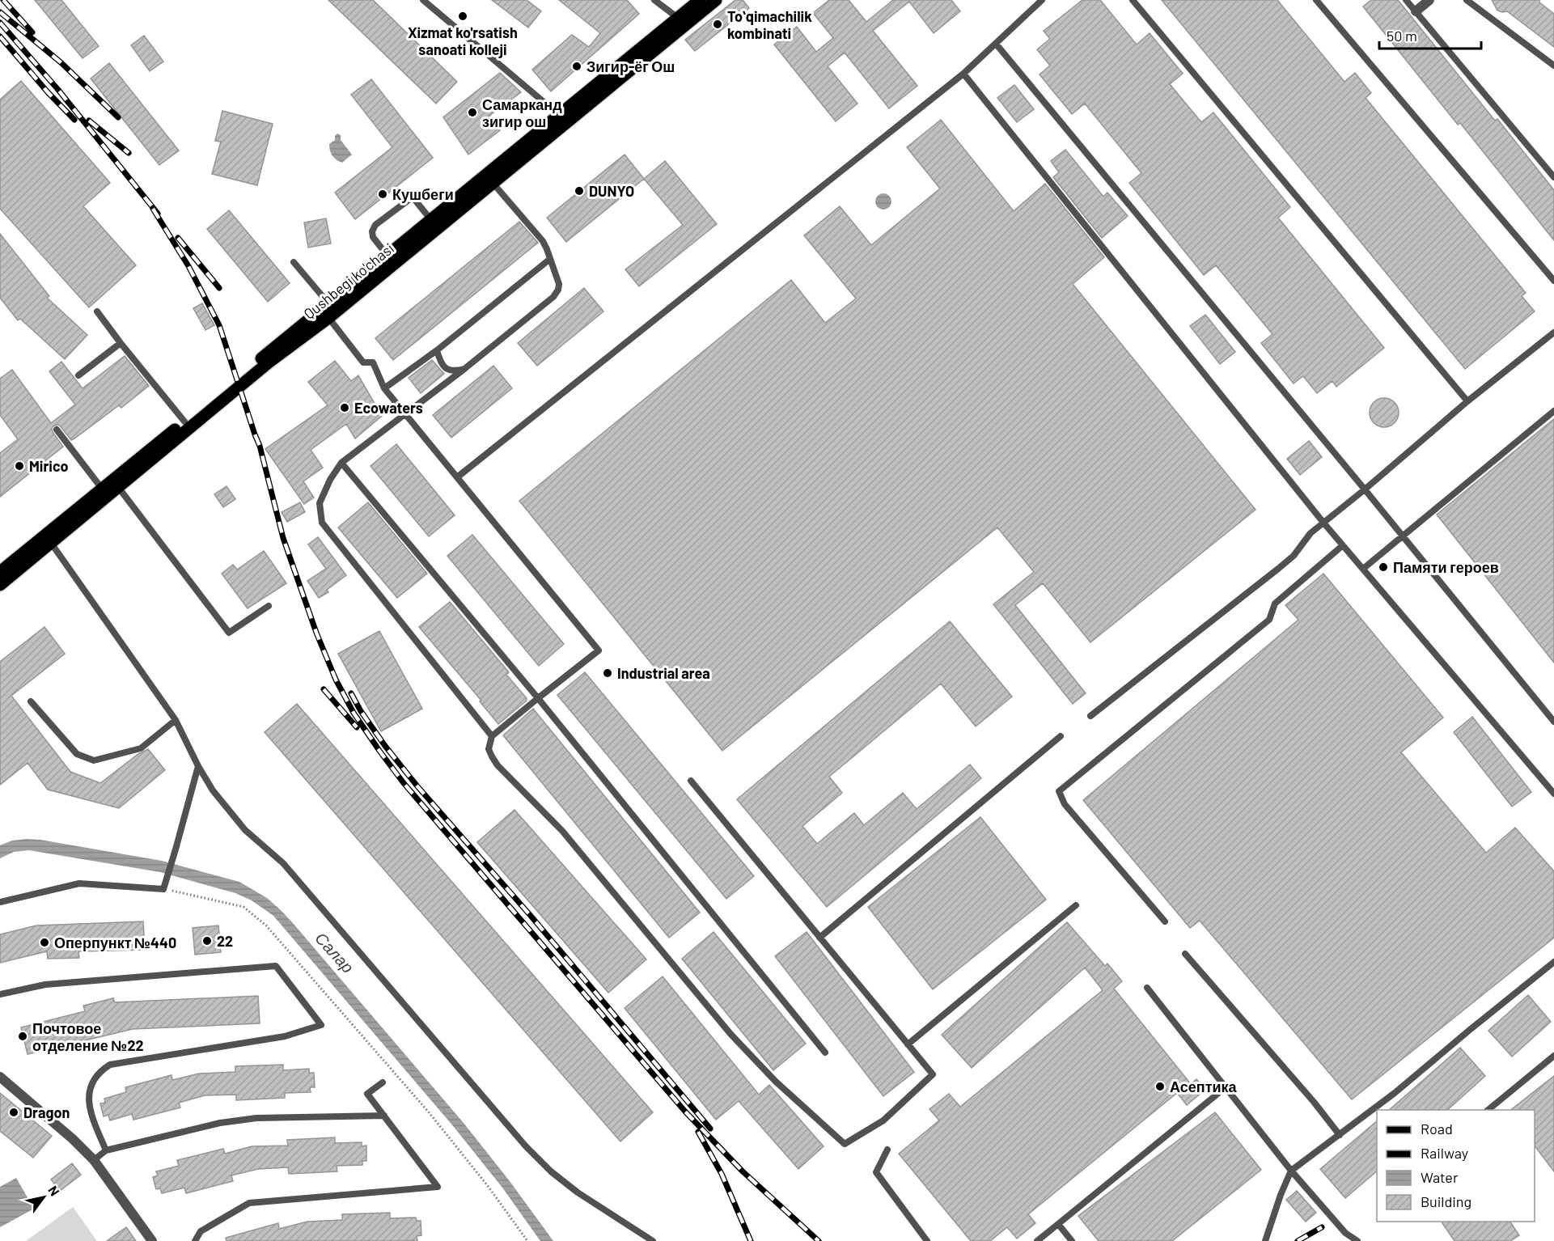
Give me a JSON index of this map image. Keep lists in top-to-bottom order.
{
  "streets": {
    "main road": ["Qushbegi ko'chasi"]
  },
  "water": ["Салар"],
  "places": [
    "Xizmat ko'rsatish sanoati kolleji",
    "Toʻqimachilik kombinati",
    "Зигир-ёг Ош",
    "Самарканд зигир ош",
    "DUNYO",
    "Кушбеги",
    "Ecowaters",
    "Mirico",
    "Памяти героев",
    "Industrial area",
    "22",
    "Оперпункт №440",
    "Почтовое отделение №22",
    "Асептика",
    "Dragon"
  ],
  "legend": [
    "Road",
    "Railway",
    "Water",
    "Building"
  ],
  "scale_bar": "50 m",
  "north": "top right"
}
